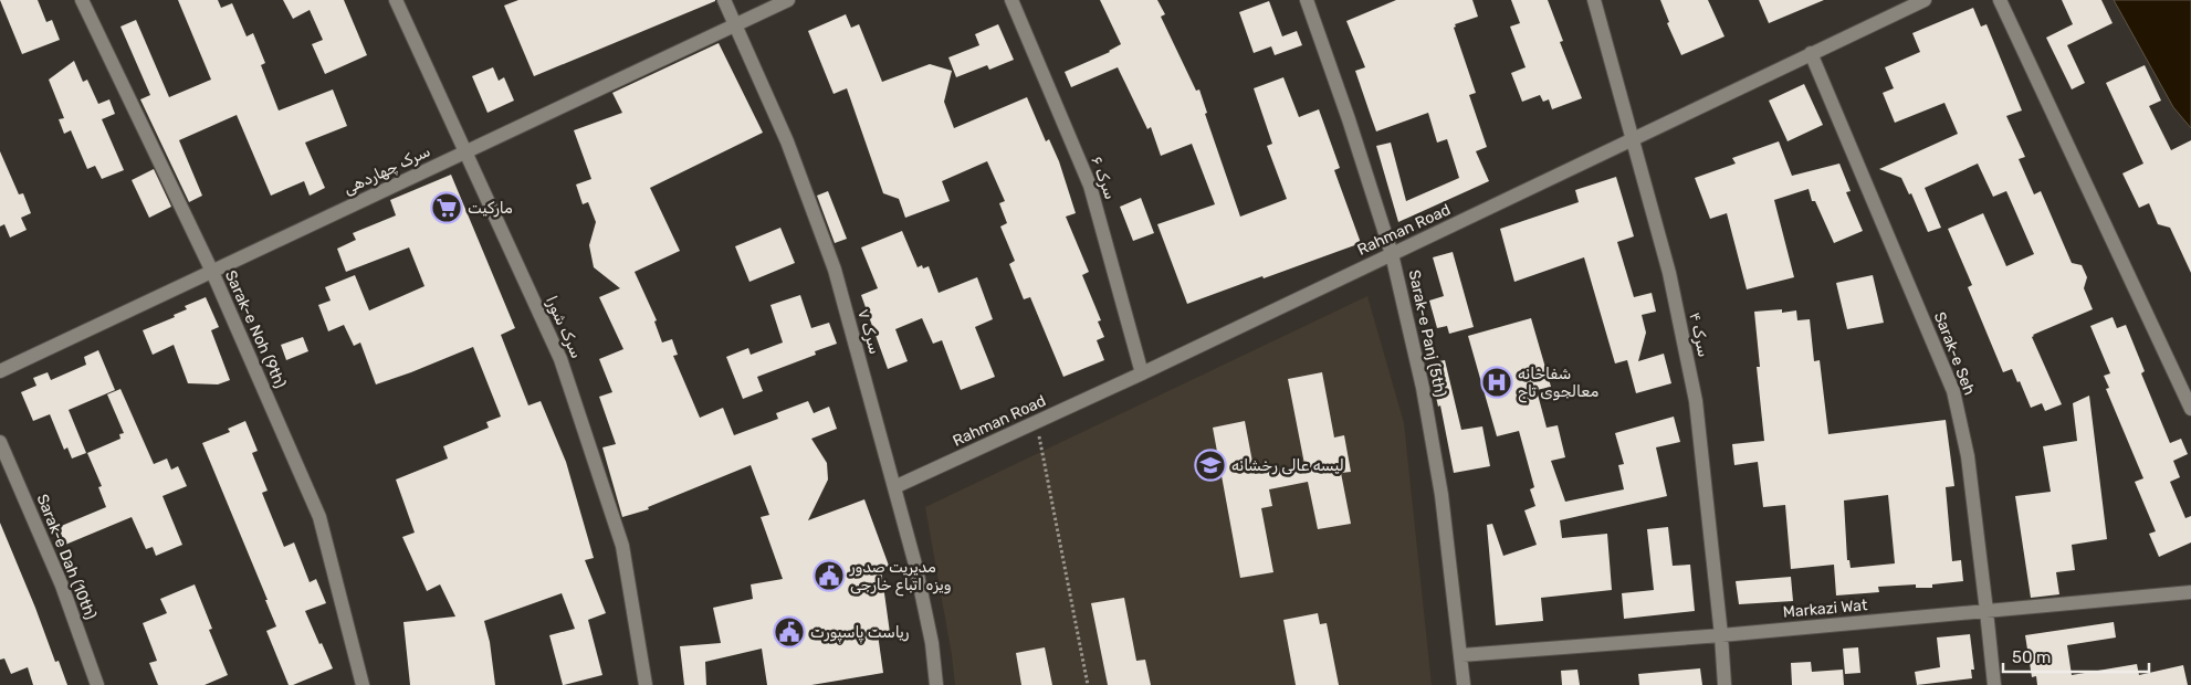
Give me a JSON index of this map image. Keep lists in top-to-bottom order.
{
  "streets": {
    "street": [
      "سرک چهاردهی",
      "سرک ۶",
      "Rahman Road",
      "سرک شورا",
      "Sarak-e Noh (9th)",
      "سرک ۷",
      "Sarak-e Panj (5th)",
      "سرک ۴",
      "Sarak-e Seh",
      "Sarak-e Dah (10th)",
      "Markazi Wat"
    ]
  },
  "crossings": [
    ["سرک چهاردهی", "سرک شورا"],
    ["سرک چهاردهی", "Sarak-e Noh (9th)"],
    ["سرک چهاردهی", "سرک ۷"],
    ["سرک ۶", "Rahman Road"],
    ["Rahman Road", "سرک ۷"],
    ["Rahman Road", "Sarak-e Panj (5th)"],
    ["Rahman Road", "سرک ۴"],
    ["Rahman Road", "Sarak-e Seh"],
    ["Sarak-e Panj (5th)", "Markazi Wat"],
    ["سرک ۴", "Markazi Wat"],
    ["Sarak-e Seh", "Markazi Wat"]
  ],
  "places": {
    "supermarket": ["مارکیت"],
    "hospital": ["شفاخانه معالجوی تاج"],
    "school or university": ["لیسه عالی رخشانه"],
    "public building": ["مدیریت صدور ویزه اتباع خارجی", "ریاست پاسپورت"]
  },
  "scale_bar": "50 m"
}
